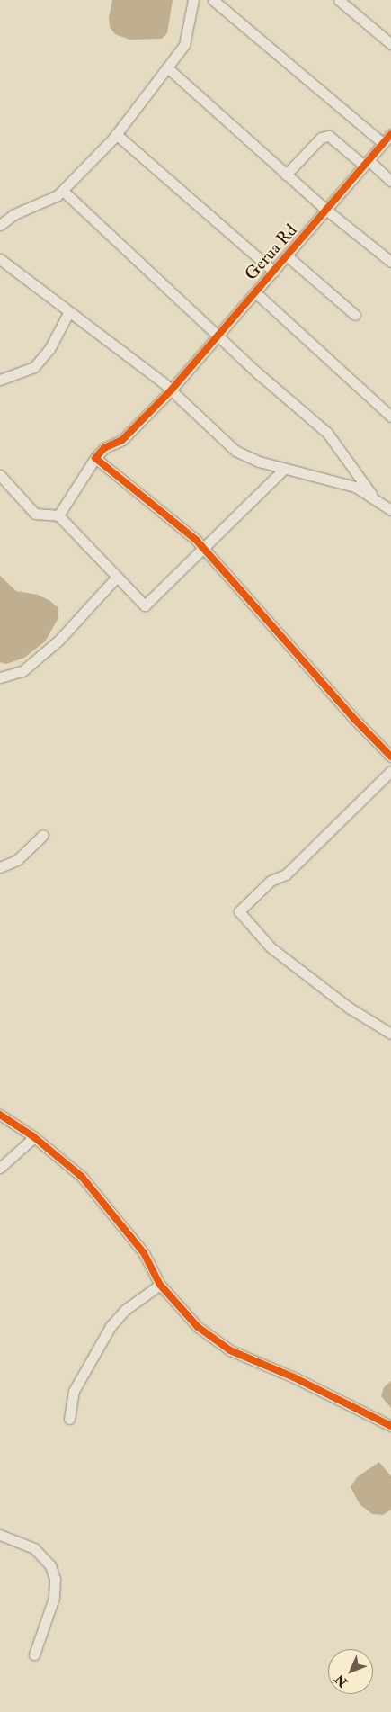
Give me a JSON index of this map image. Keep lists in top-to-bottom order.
{
  "streets": {
    "street": ["Gerua Rd"]
  },
  "north": "bottom left"
}
